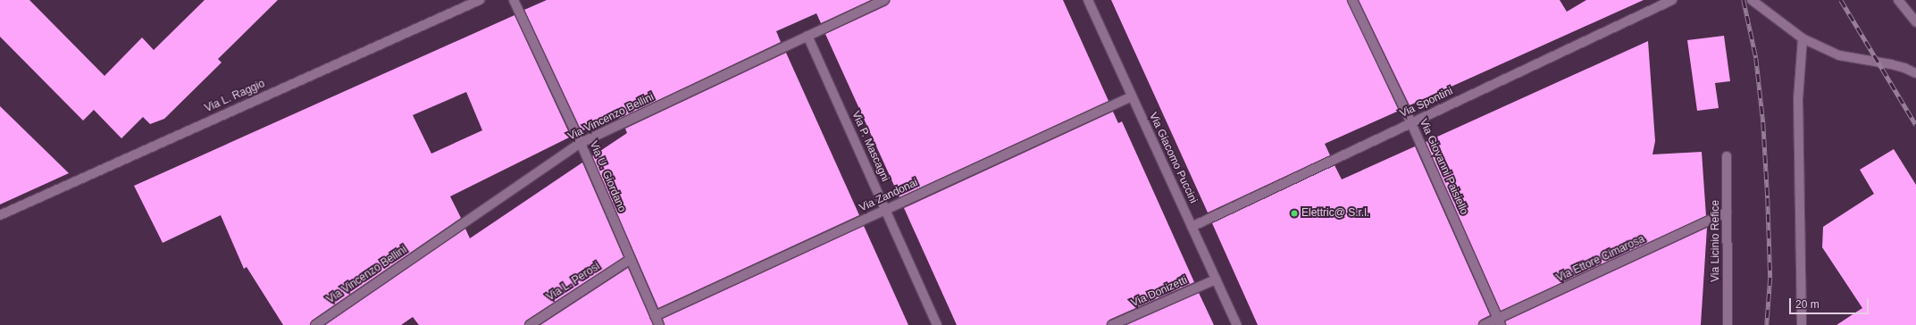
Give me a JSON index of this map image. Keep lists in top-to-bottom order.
{
  "streets": {
    "street": [
      "Via L. Raggio",
      "Via Spontini",
      "Via Vincenzo Bellini",
      "Via P. Mascagni",
      "Via Giacomo Puccini",
      "Via Giovanni Paisiello",
      "Via U. Giordano",
      "Via Zandonai",
      "Via Licinio Refice",
      "Via Ettore Cimarosa",
      "Via L. Perosi",
      "Via Donizetti"
    ]
  },
  "crossings": [
    ["Via Spontini", "Via Giacomo Puccini"],
    ["Via Spontini", "Via Giovanni Paisiello"],
    ["Via Vincenzo Bellini", "Via P. Mascagni"],
    ["Via Vincenzo Bellini", "Via U. Giordano"],
    ["Via P. Mascagni", "Via Zandonai"],
    ["Via Giacomo Puccini", "Via Zandonai"],
    ["Via Giacomo Puccini", "Via Donizetti"],
    ["Via Giovanni Paisiello", "Via Ettore Cimarosa"],
    ["Via U. Giordano", "Via Zandonai"],
    ["Via U. Giordano", "Via L. Perosi"],
    ["Via Licinio Refice", "Via Ettore Cimarosa"]
  ],
  "places": ["Elettric@ S.r.l."],
  "scale_bar": "20 m"
}
